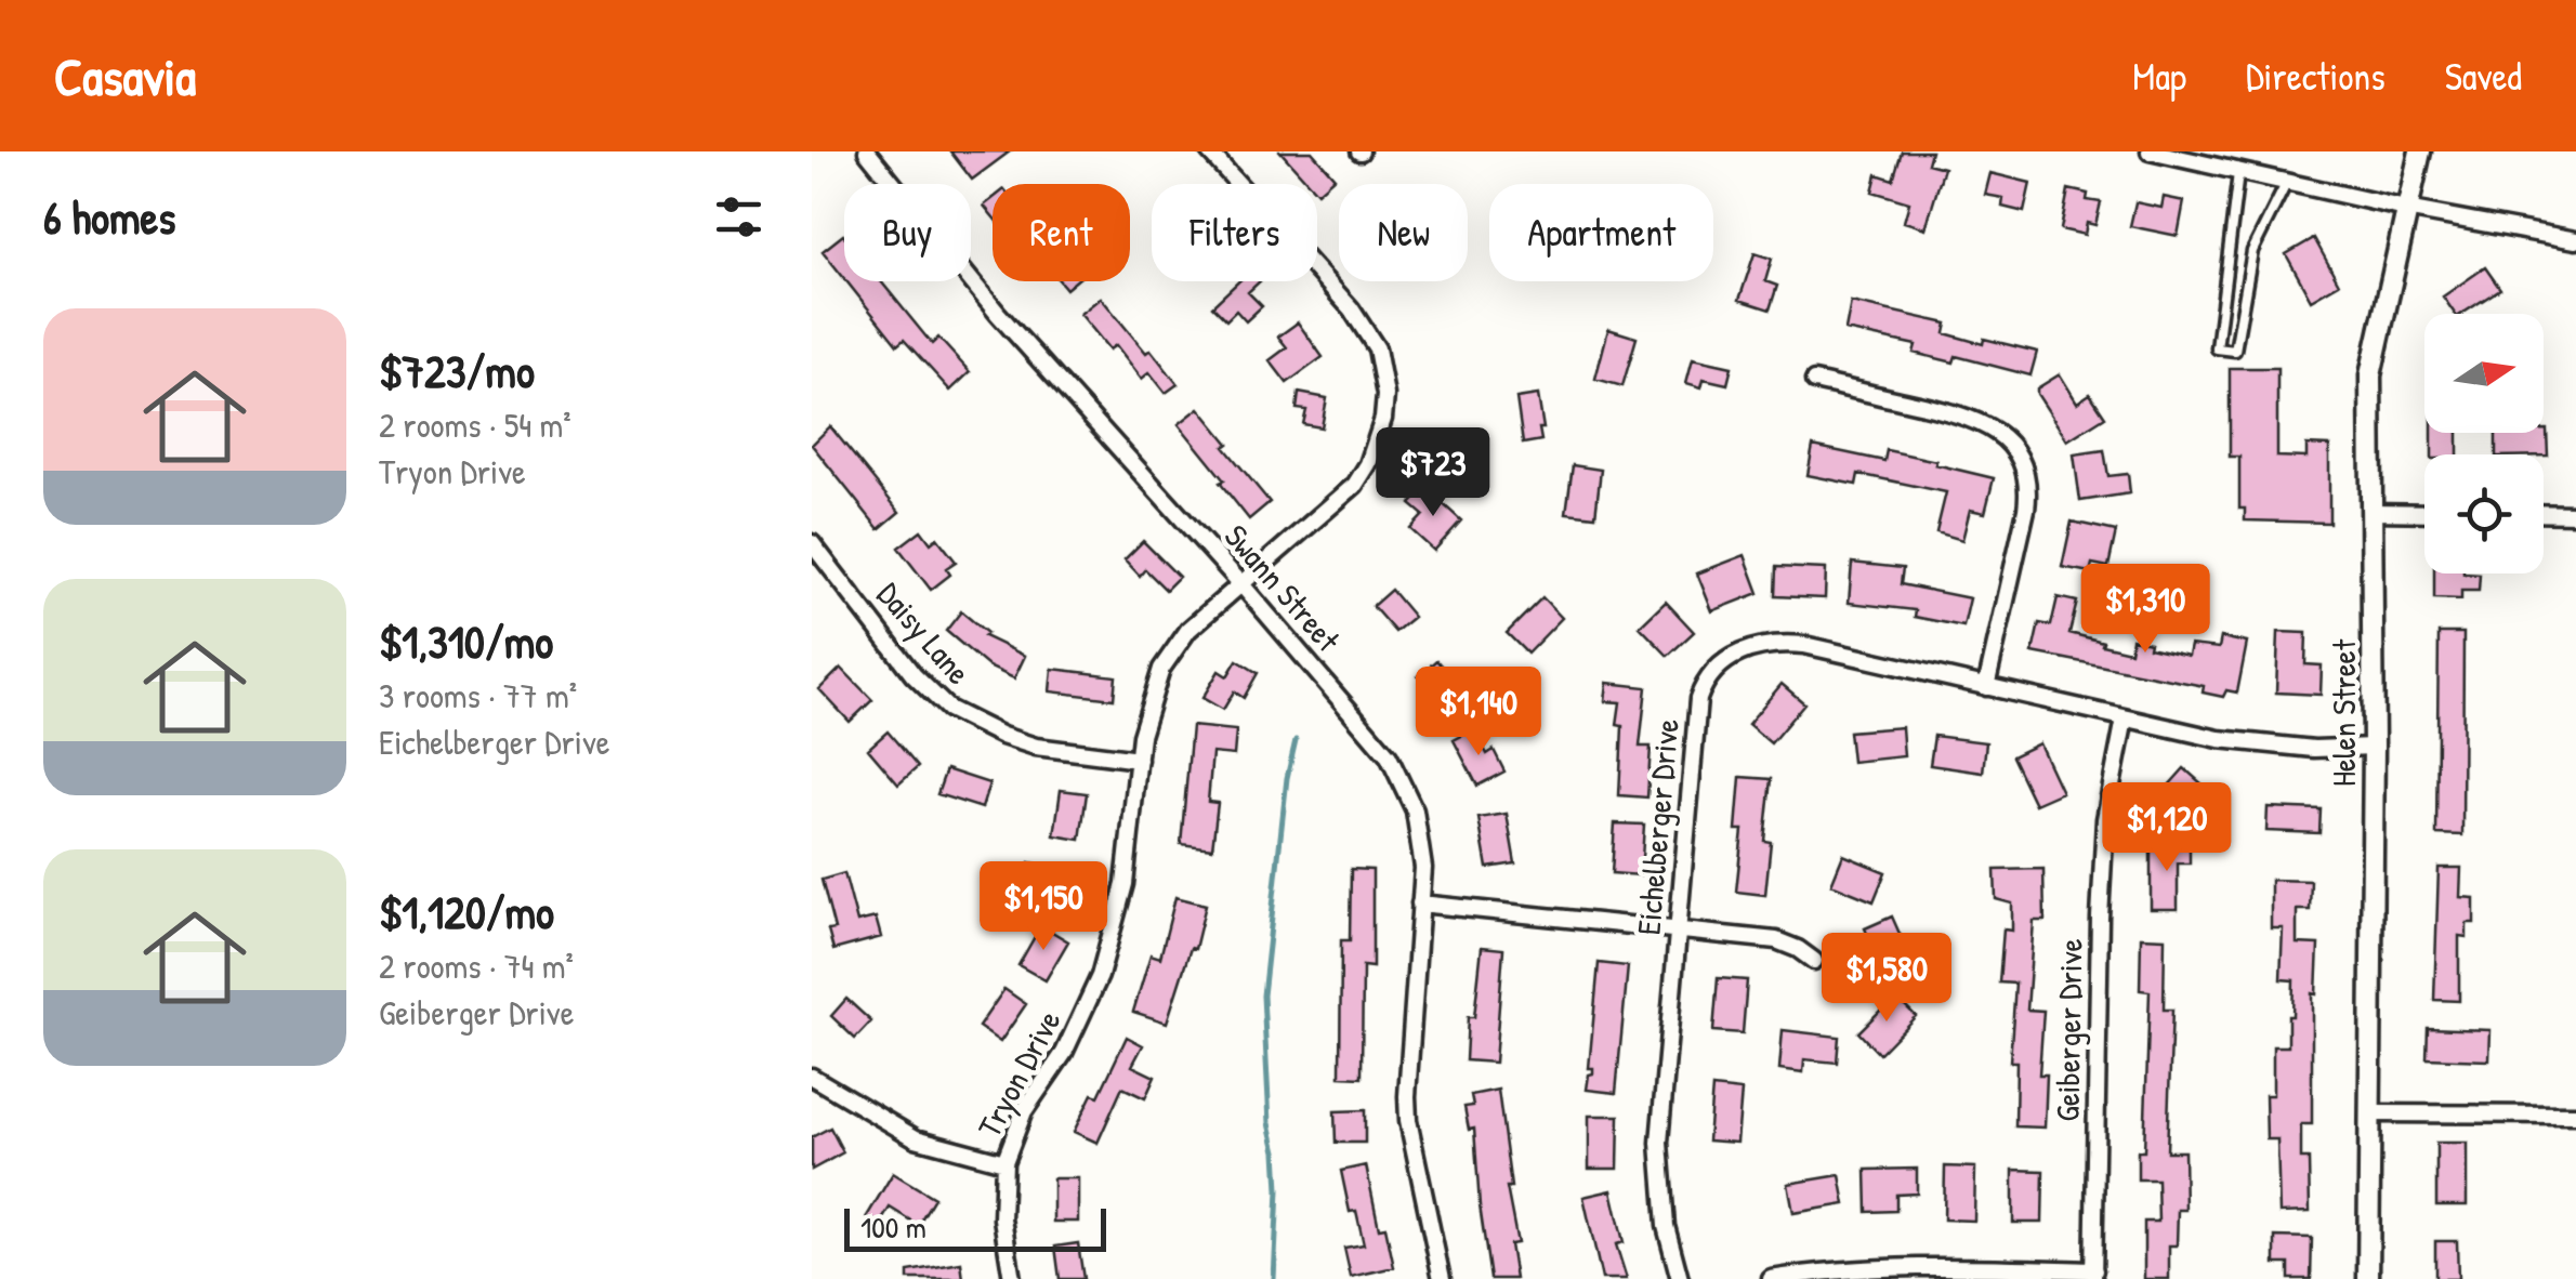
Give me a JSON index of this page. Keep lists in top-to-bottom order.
{
  "streets": {
    "street": [
      "Swann Street",
      "Daisy Lane",
      "Helen Street",
      "Eichelberger Drive",
      "Geiberger Drive",
      "Tryon Drive"
    ]
  },
  "crossings": [
    ["Swann Street", "Tryon Drive"],
    ["Daisy Lane", "Tryon Drive"],
    ["Helen Street", "Eichelberger Drive"],
    ["Eichelberger Drive", "Geiberger Drive"]
  ],
  "scale_bar": "100 m",
  "north": "right",
  "page": {
    "header": "Casavia",
    "nav": ["Map", "Directions", "Saved"],
    "heading": "6 homes",
    "chip": [
      "Buy",
      "Rent",
      "Filters",
      "New",
      "Apartment"
    ],
    "list": [
      {
        "name": "$723/mo",
        "note": "2 rooms · 54 m² · Tryon Drive"
      },
      {
        "name": "$1,310/mo",
        "note": "3 rooms · 77 m² · Eichelberger Drive"
      },
      {
        "name": "$1,120/mo",
        "note": "2 rooms · 74 m² · Geiberger Drive"
      }
    ],
    "price": [
      "$723",
      "$1,310",
      "$1,140",
      "$1,120",
      "$1,150",
      "$1,580"
    ],
    "scale": "100 m"
  }
}
